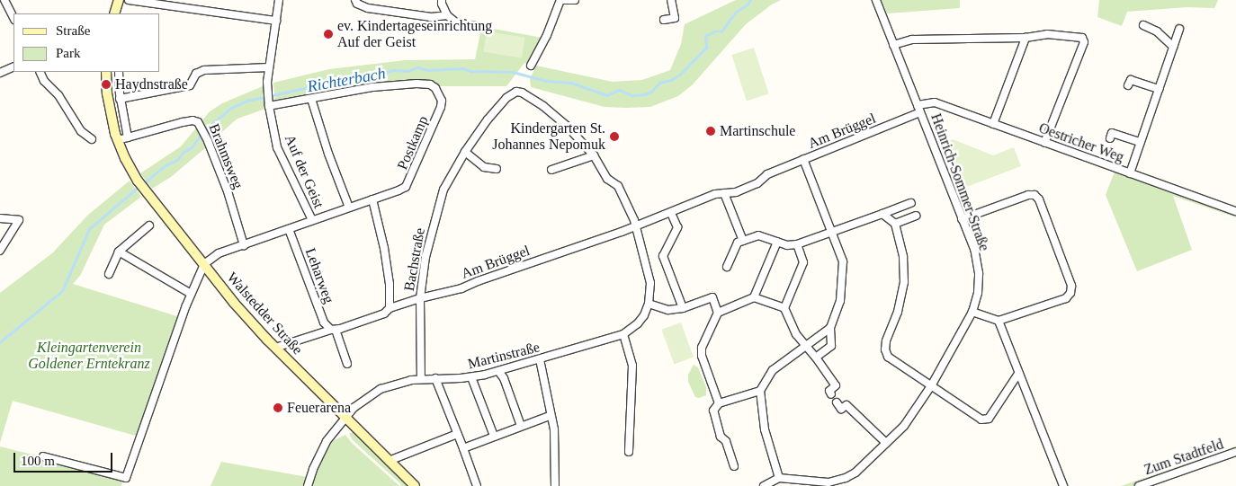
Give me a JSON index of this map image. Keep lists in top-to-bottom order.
{
  "streets": {
    "main road": ["Walstedder Straße"],
    "street": [
      "Am Brüggel",
      "Postkamp",
      "Oestricher Weg",
      "Brahmsweg",
      "Auf der Geist",
      "Heinrich-Sommer-Straße",
      "Bachstraße",
      "Leharweg",
      "Martinstraße",
      "Zum Stadtfeld"
    ]
  },
  "crossings": [
    ["Am Brüggel", "Oestricher Weg"],
    ["Am Brüggel", "Heinrich-Sommer-Straße"],
    ["Am Brüggel", "Bachstraße"],
    ["Am Brüggel", "Leharweg"],
    ["Am Brüggel", "Walstedder Straße"],
    ["Am Brüggel", "Martinstraße"],
    ["Postkamp", "Brahmsweg"],
    ["Postkamp", "Auf der Geist"],
    ["Postkamp", "Leharweg"],
    ["Postkamp", "Walstedder Straße"],
    ["Oestricher Weg", "Heinrich-Sommer-Straße"],
    ["Bachstraße", "Martinstraße"],
    ["Walstedder Straße", "Martinstraße"]
  ],
  "water": ["Richterbach"],
  "parks": ["Kleingartenverein Goldener Erntekranz"],
  "places": [
    "ev. Kindertageseinrichtung Auf der Geist",
    "Haydnstraße",
    "Martinschule",
    "Kindergarten St. Johannes Nepomuk",
    "Feuerarena"
  ],
  "legend": ["Straße", "Park"],
  "scale_bar": "100 m"
}
